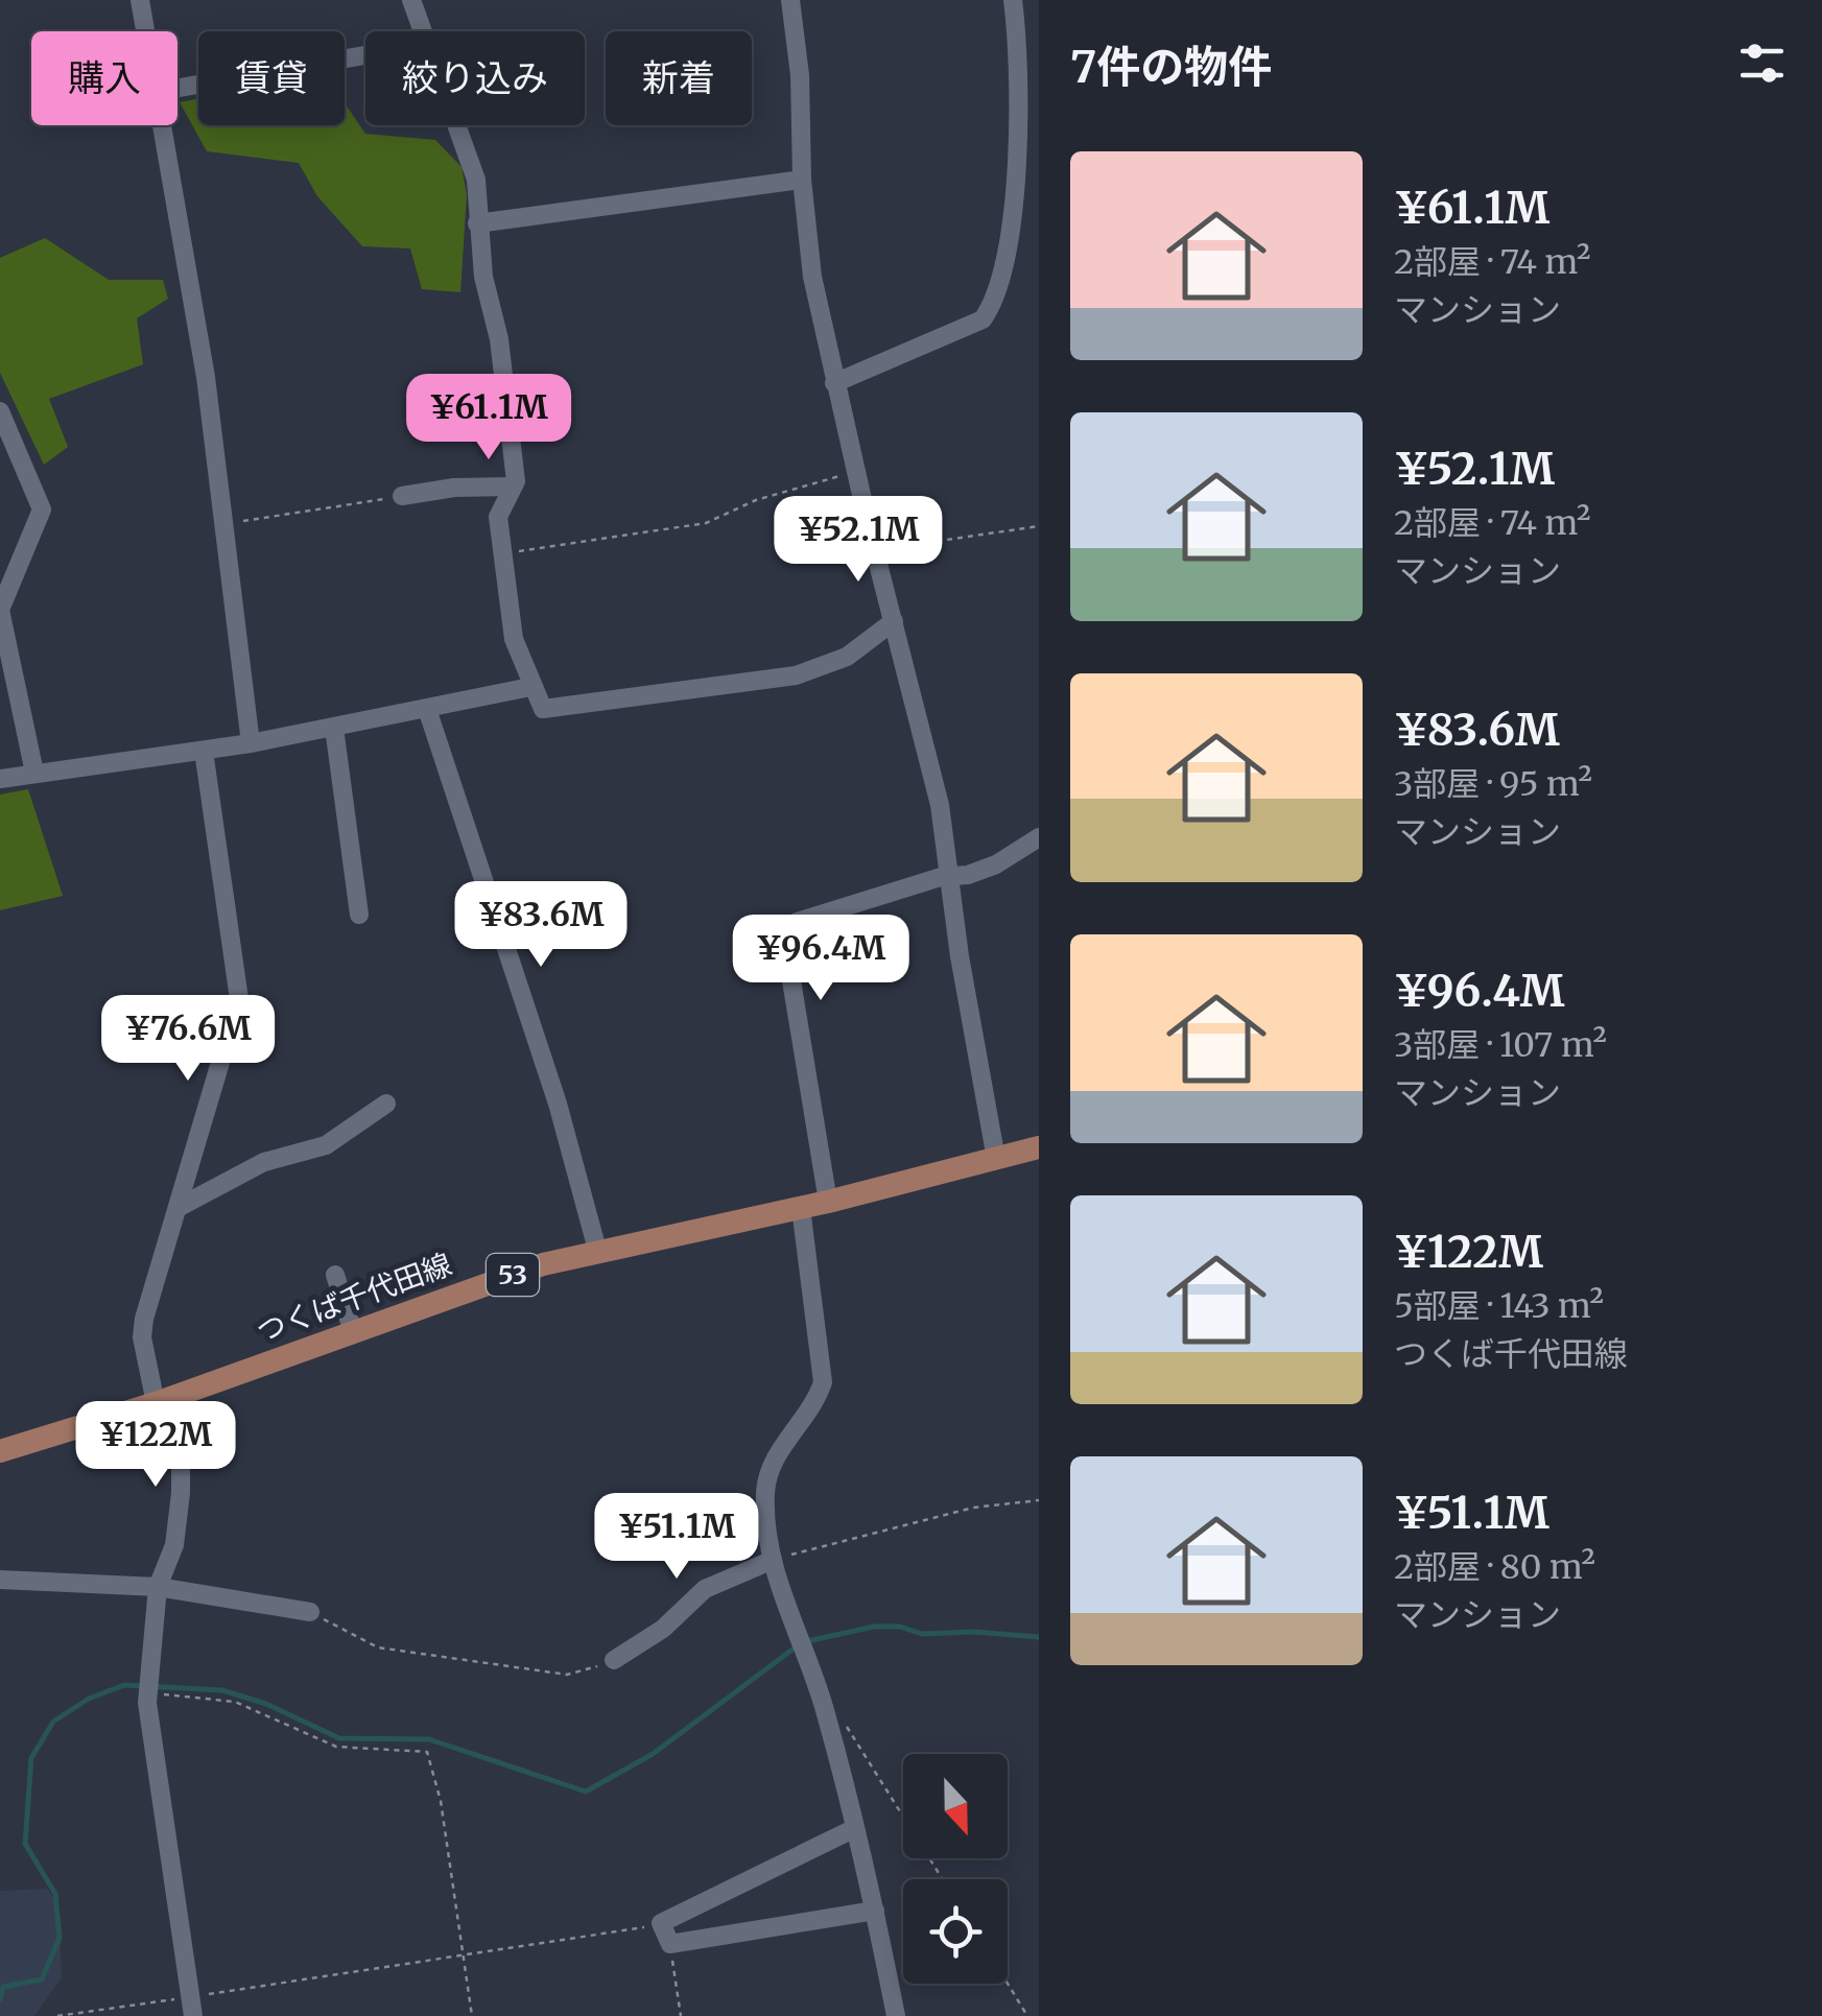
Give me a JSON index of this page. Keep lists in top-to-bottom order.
{
  "streets": {
    "main road": ["53", "つくば千代田線"]
  },
  "north": "bottom",
  "page": {
    "heading": "7件の物件",
    "chip": [
      "購入",
      "賃貸",
      "絞り込み",
      "新着"
    ],
    "list": [
      {
        "name": "¥61.1M",
        "note": "2部屋 · 74 m² · マンション"
      },
      {
        "name": "¥52.1M",
        "note": "2部屋 · 74 m² · マンション"
      },
      {
        "name": "¥83.6M",
        "note": "3部屋 · 95 m² · マンション"
      },
      {
        "name": "¥96.4M",
        "note": "3部屋 · 107 m² · マンション"
      },
      {
        "name": "¥122M",
        "note": "5部屋 · 143 m² · つくば千代田線"
      },
      {
        "name": "¥51.1M",
        "note": "2部屋 · 80 m² · マンション"
      }
    ],
    "price": [
      "¥61.1M",
      "¥52.1M",
      "¥83.6M",
      "¥96.4M",
      "¥76.6M",
      "¥122M",
      "¥51.1M"
    ]
  }
}
